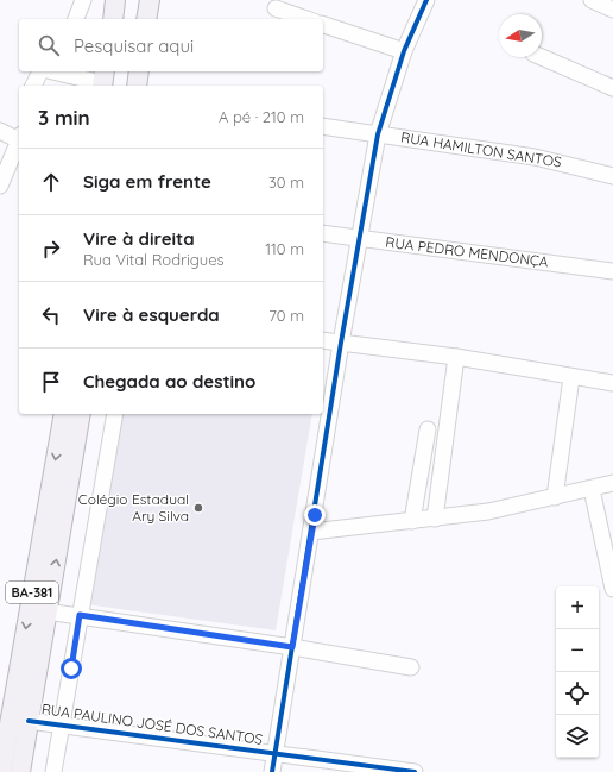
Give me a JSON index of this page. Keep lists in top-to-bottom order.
{
  "streets": {
    "main road": ["BA-381"],
    "street": ["RUA HAMILTON SANTOS", "RUA PEDRO MENDONÇA", "RUA PAULINO JOSÉ DOS SANTOS"]
  },
  "crossings": [
    ["BA-381", "RUA PAULINO JOSÉ DOS SANTOS"]
  ],
  "places": ["Colégio Estadual Ary Silva"],
  "north": "left",
  "page": {
    "search": "Pesquisar aqui",
    "heading": ["3 min", "A pé · 210 m"],
    "list": [
      ["Siga em frente", "30 m"],
      ["Vire à direita", "Rua Vital Rodrigues", "110 m"],
      ["Vire à esquerda", "70 m"],
      "Chegada ao destino"
    ],
    "map_buttons": ["+", "−"]
  }
}
